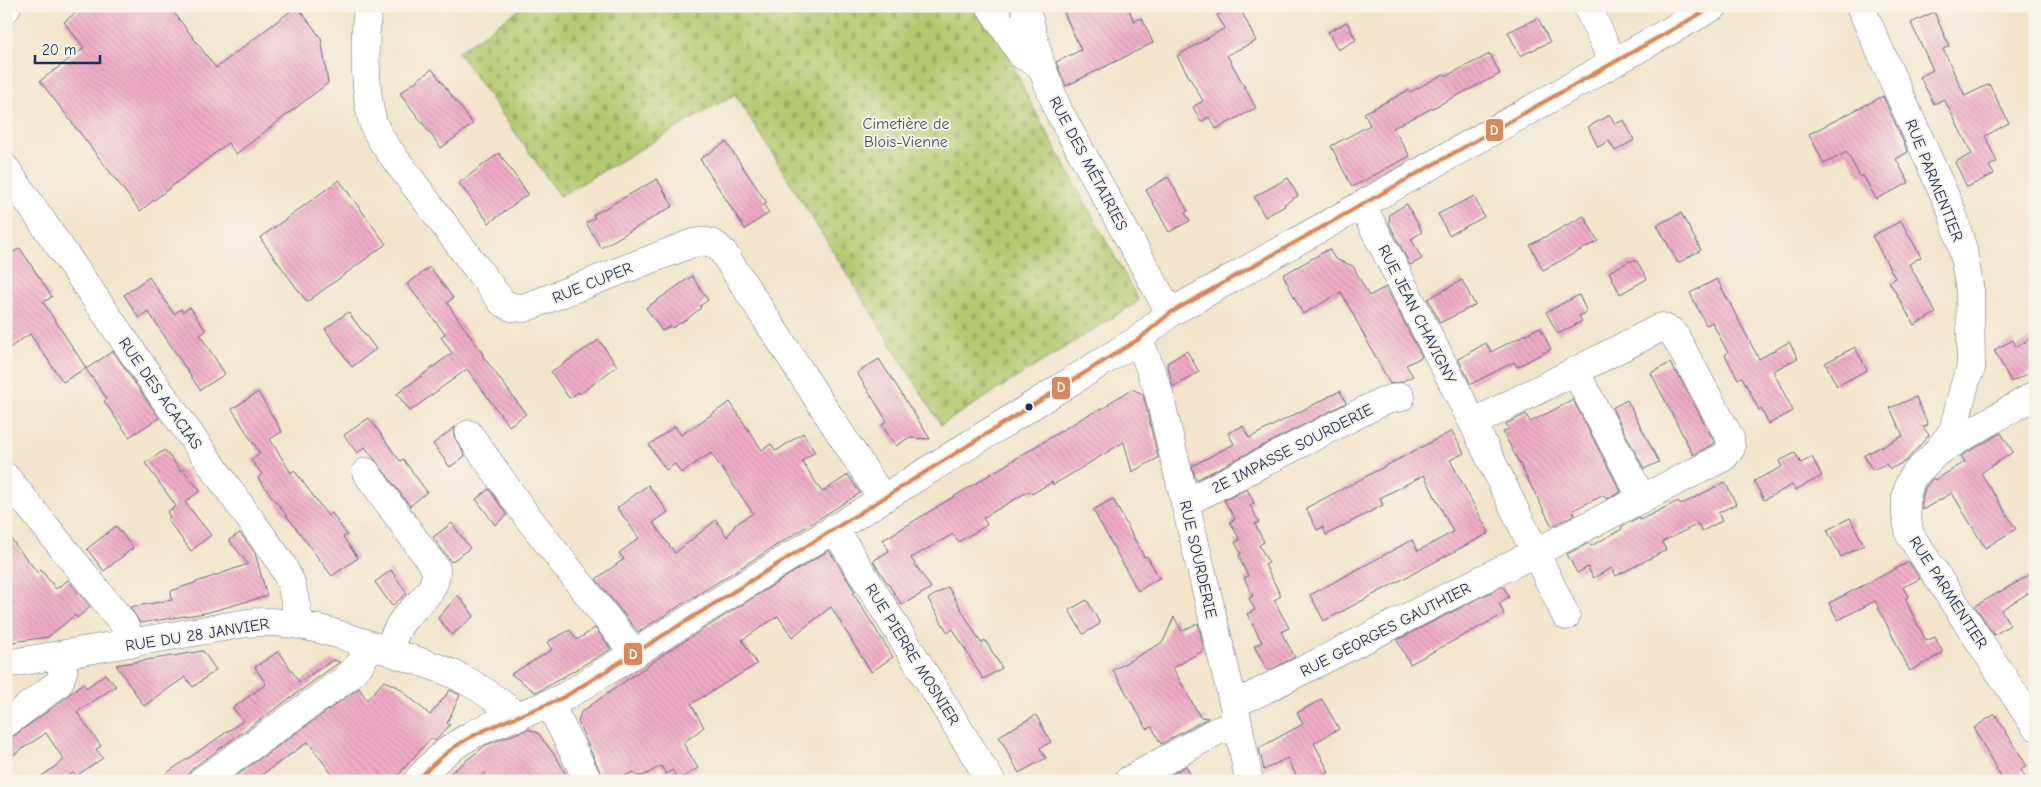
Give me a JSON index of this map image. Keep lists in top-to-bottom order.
{
  "streets": {
    "street": [
      "RUE DES MÉTAIRIES",
      "RUE PARMENTIER",
      "RUE CUPER",
      "RUE JEAN CHAVIGNY",
      "RUE DES ACACIAS",
      "2E IMPASSE SOURDERIE",
      "RUE SOURDERIE",
      "RUE GEORGES GAUTHIER",
      "RUE DU 28 JANVIER",
      "RUE PIERRE MOSNIER"
    ]
  },
  "crossings": [
    ["RUE JEAN CHAVIGNY", "RUE GEORGES GAUTHIER"],
    ["RUE DES ACACIAS", "RUE DU 28 JANVIER"],
    ["2E IMPASSE SOURDERIE", "RUE SOURDERIE"],
    ["RUE SOURDERIE", "RUE GEORGES GAUTHIER"]
  ],
  "parks": ["Cimetière de Blois-Vienne"],
  "lines": ["transit line D"],
  "scale_bar": "20 m"
}
